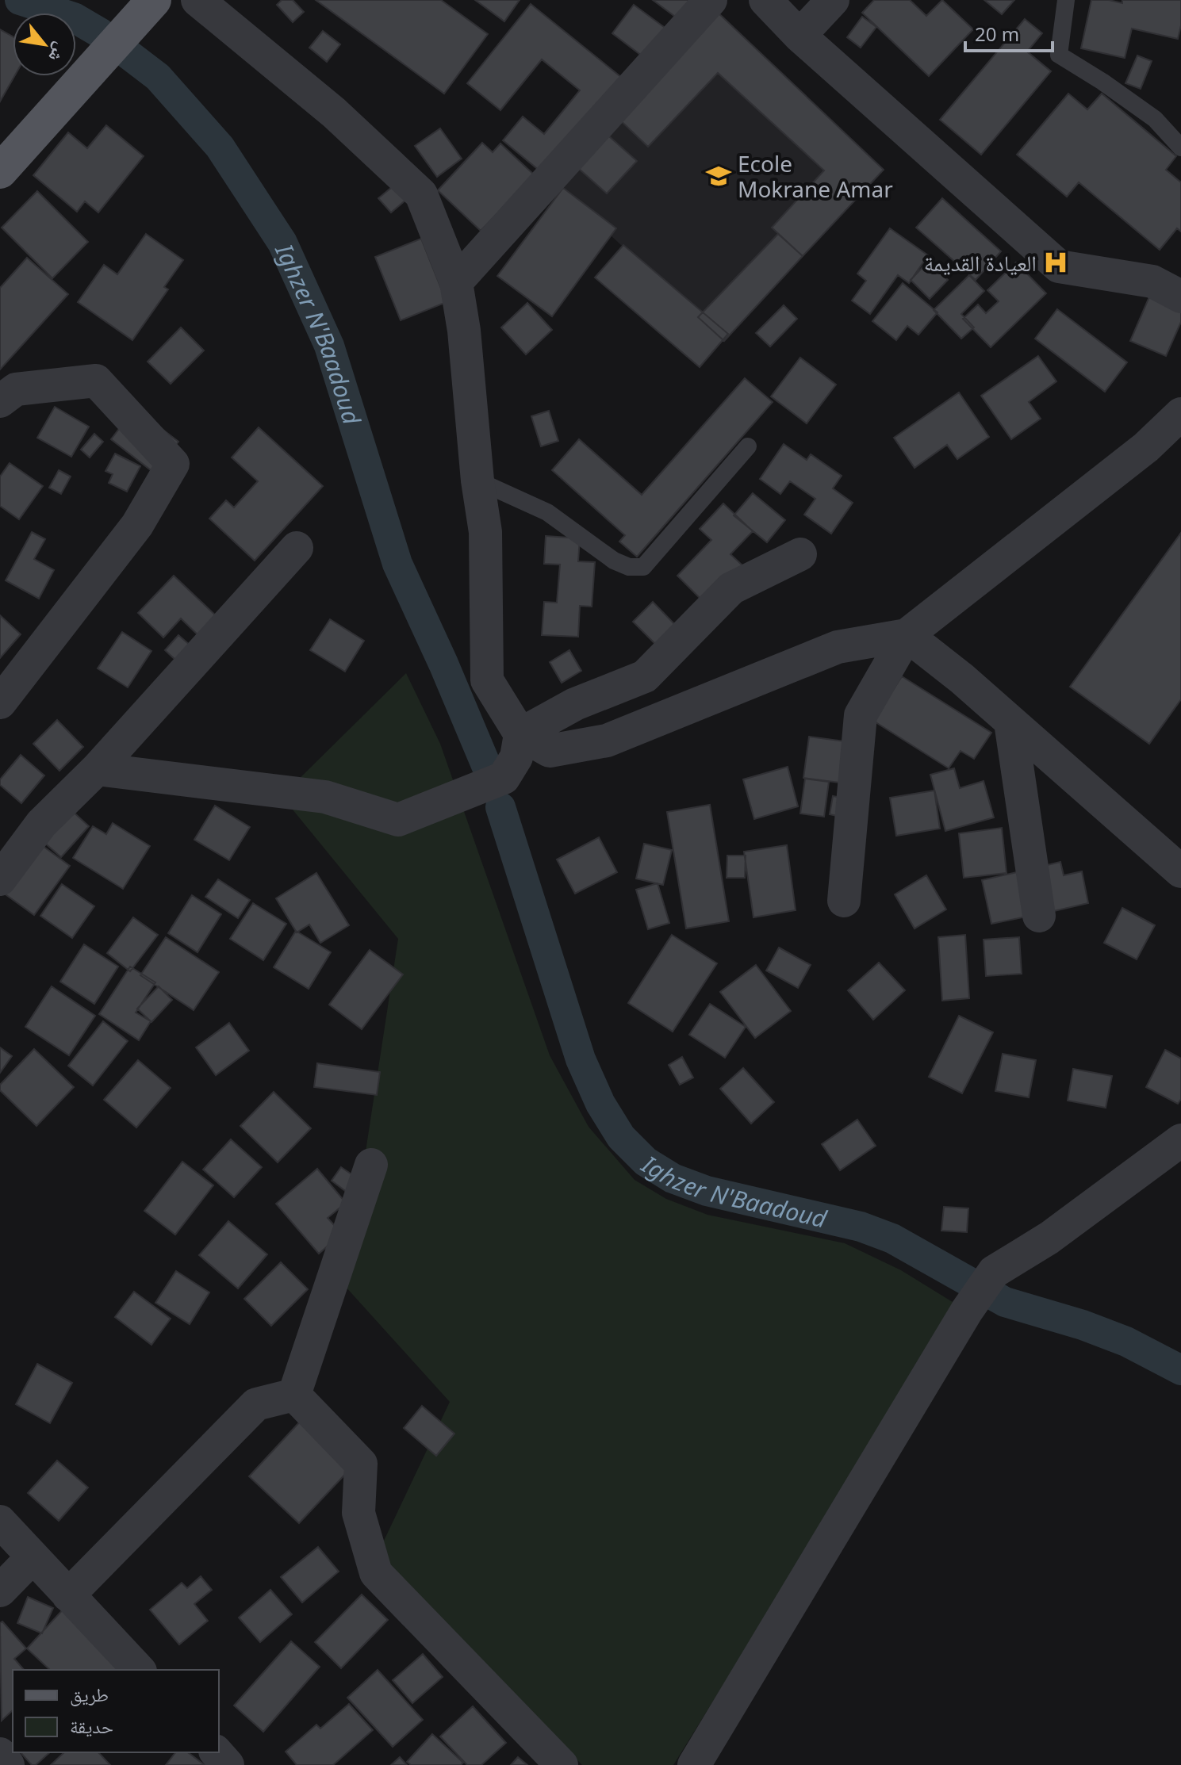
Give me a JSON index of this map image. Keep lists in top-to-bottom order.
{
  "water": ["Ighzer N'Baadoud"],
  "places": {
    "school or university": ["Ecole Mokrane Amar"],
    "hospital": ["العيادة القديمة"]
  },
  "legend": ["طريق", "حديقة"],
  "scale_bar": "20 m",
  "north": "bottom right"
}
